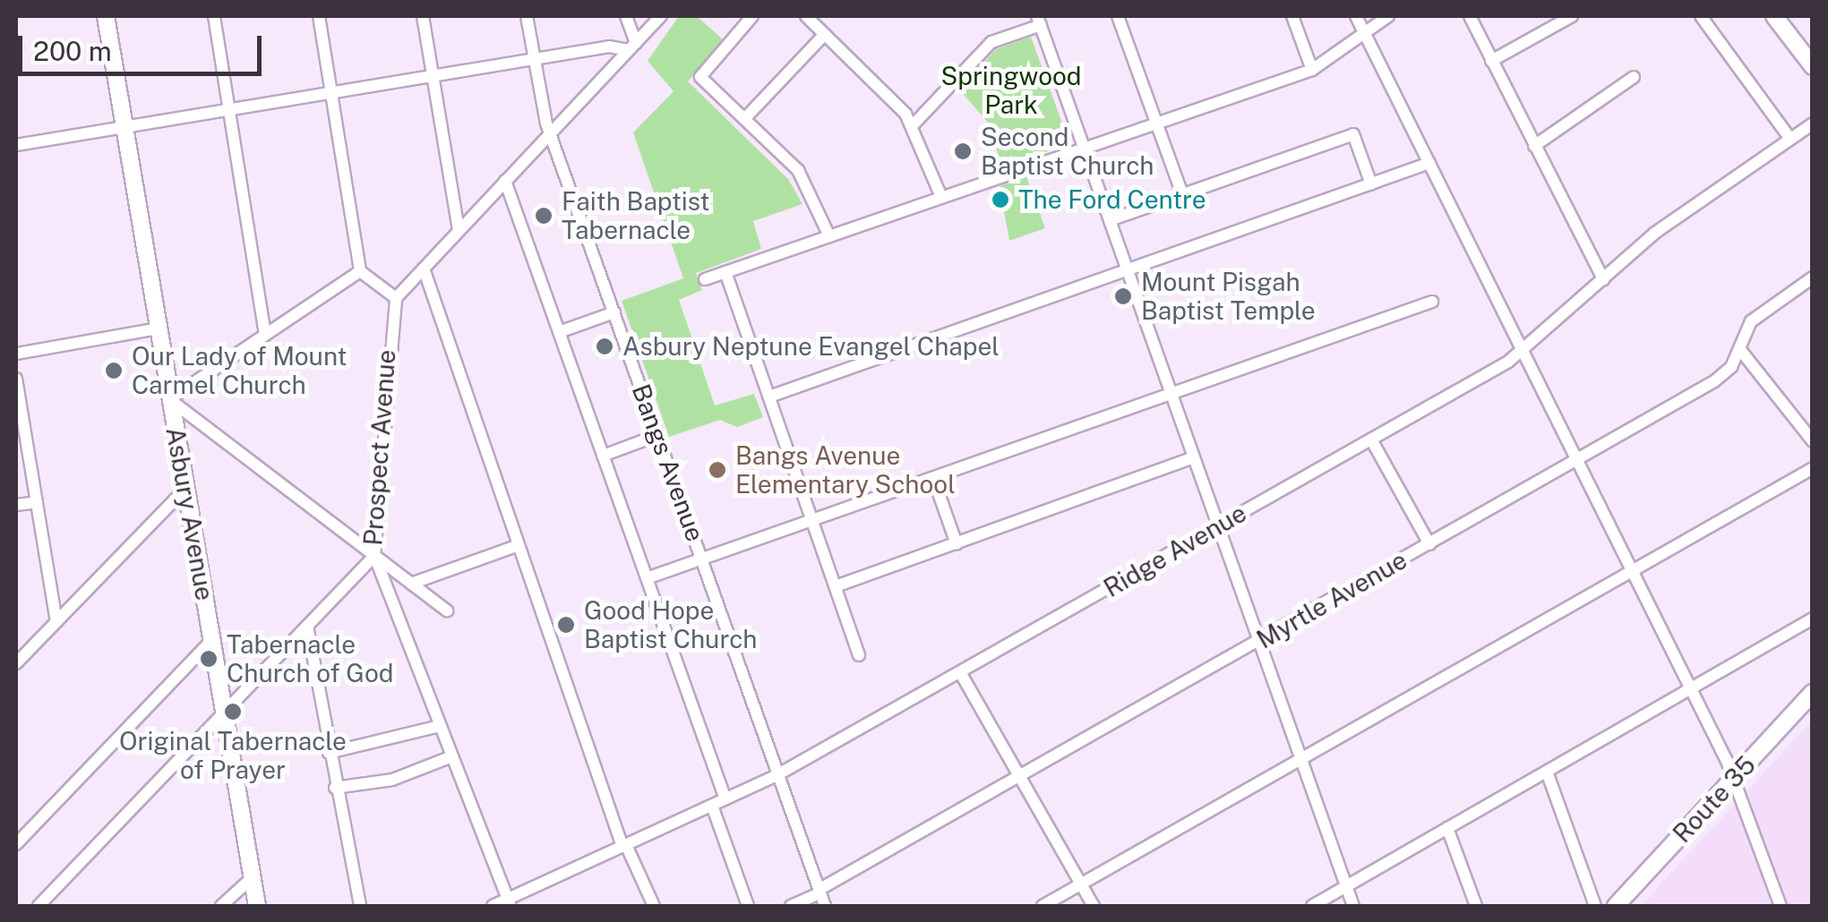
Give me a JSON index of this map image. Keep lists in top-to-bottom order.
{
  "streets": {
    "main road": ["Asbury Avenue", "Route 35"],
    "street": [
      "Prospect Avenue",
      "Bangs Avenue",
      "Ridge Avenue",
      "Myrtle Avenue"
    ]
  },
  "crossings": [
    ["Prospect Avenue", "Asbury Avenue"],
    ["Bangs Avenue", "Ridge Avenue"],
    ["Bangs Avenue", "Myrtle Avenue"]
  ],
  "parks": ["Springwood Park"],
  "places": [
    "Second Baptist Church",
    "The Ford Centre",
    "Faith Baptist Tabernacle",
    "Mount Pisgah Baptist Temple",
    "Asbury Neptune Evangel Chapel",
    "Our Lady of Mount Carmel Church",
    "Bangs Avenue Elementary School",
    "Good Hope Baptist Church",
    "Tabernacle Church of God",
    "Original Tabernacle of Prayer"
  ],
  "scale_bar": "200 m"
}
